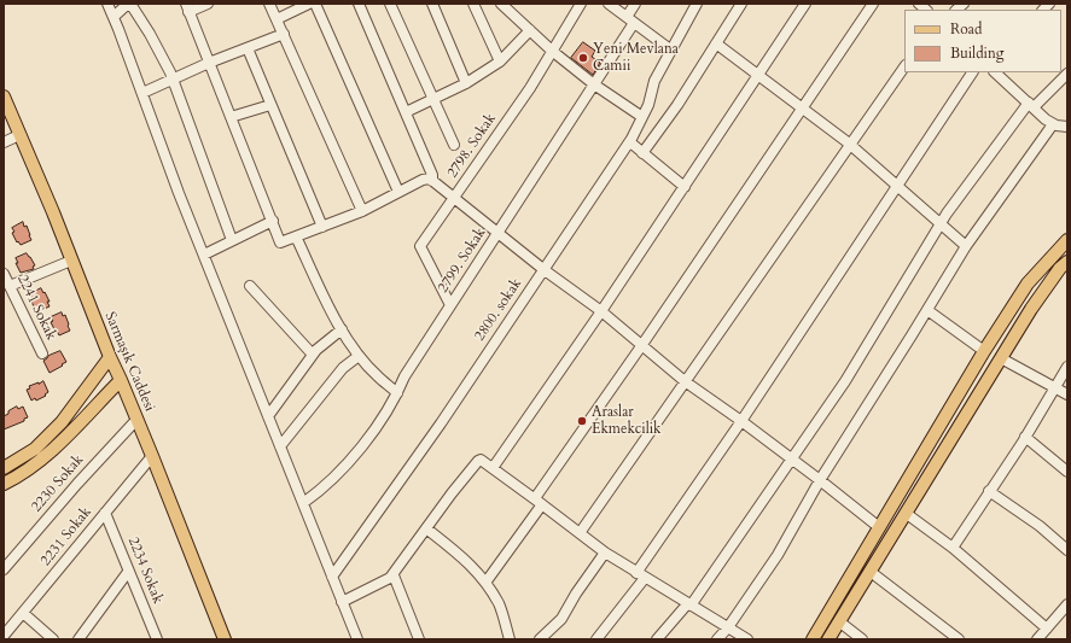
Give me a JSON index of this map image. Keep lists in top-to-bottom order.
{
  "streets": {
    "main road": ["Sarmaşık Caddesi"],
    "street": [
      "2798. Sokak",
      "2799. Sokak",
      "2241 Sokak",
      "2800. sokak",
      "2230 Sokak",
      "2231 Sokak",
      "2234 Sokak"
    ]
  },
  "crossings": [
    ["2798. Sokak", "2799. Sokak"],
    ["Sarmaşık Caddesi", "2230 Sokak"],
    ["Sarmaşık Caddesi", "2231 Sokak"],
    ["2231 Sokak", "2234 Sokak"]
  ],
  "places": ["Yeni Mevlana Camii", "Araslar Ekmekcilik"],
  "legend": ["Road", "Building"]
}
